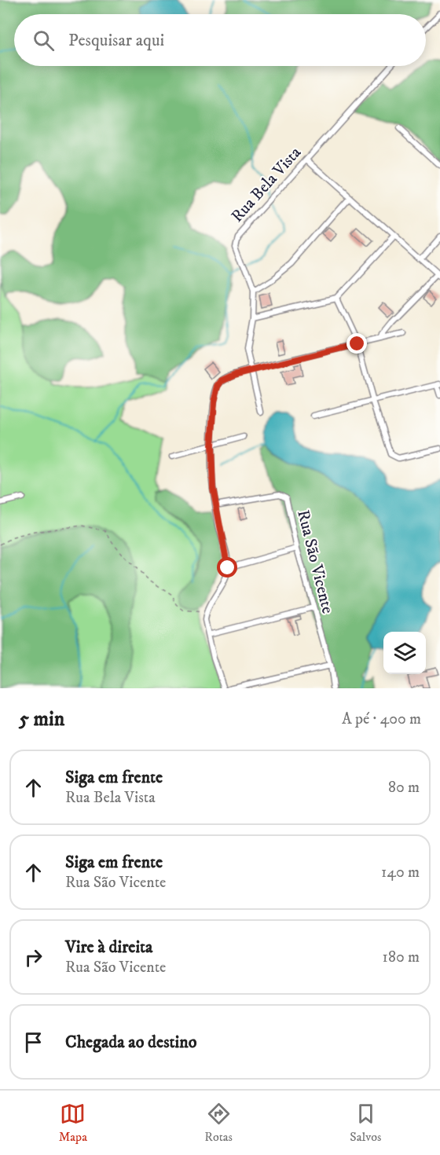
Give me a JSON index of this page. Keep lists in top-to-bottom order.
{
  "streets": {
    "street": ["Rua Bela Vista", "Rua São Vicente"]
  },
  "page": {
    "search": "Pesquisar aqui",
    "heading": ["5 min", "A pé · 400 m"],
    "list": [
      ["Siga em frente", "Rua Bela Vista", "80 m"],
      ["Siga em frente", "Rua São Vicente", "140 m"],
      ["Vire à direita", "Rua São Vicente", "180 m"],
      "Chegada ao destino"
    ],
    "nav": ["Mapa", "Rotas", "Salvos"]
  }
}
